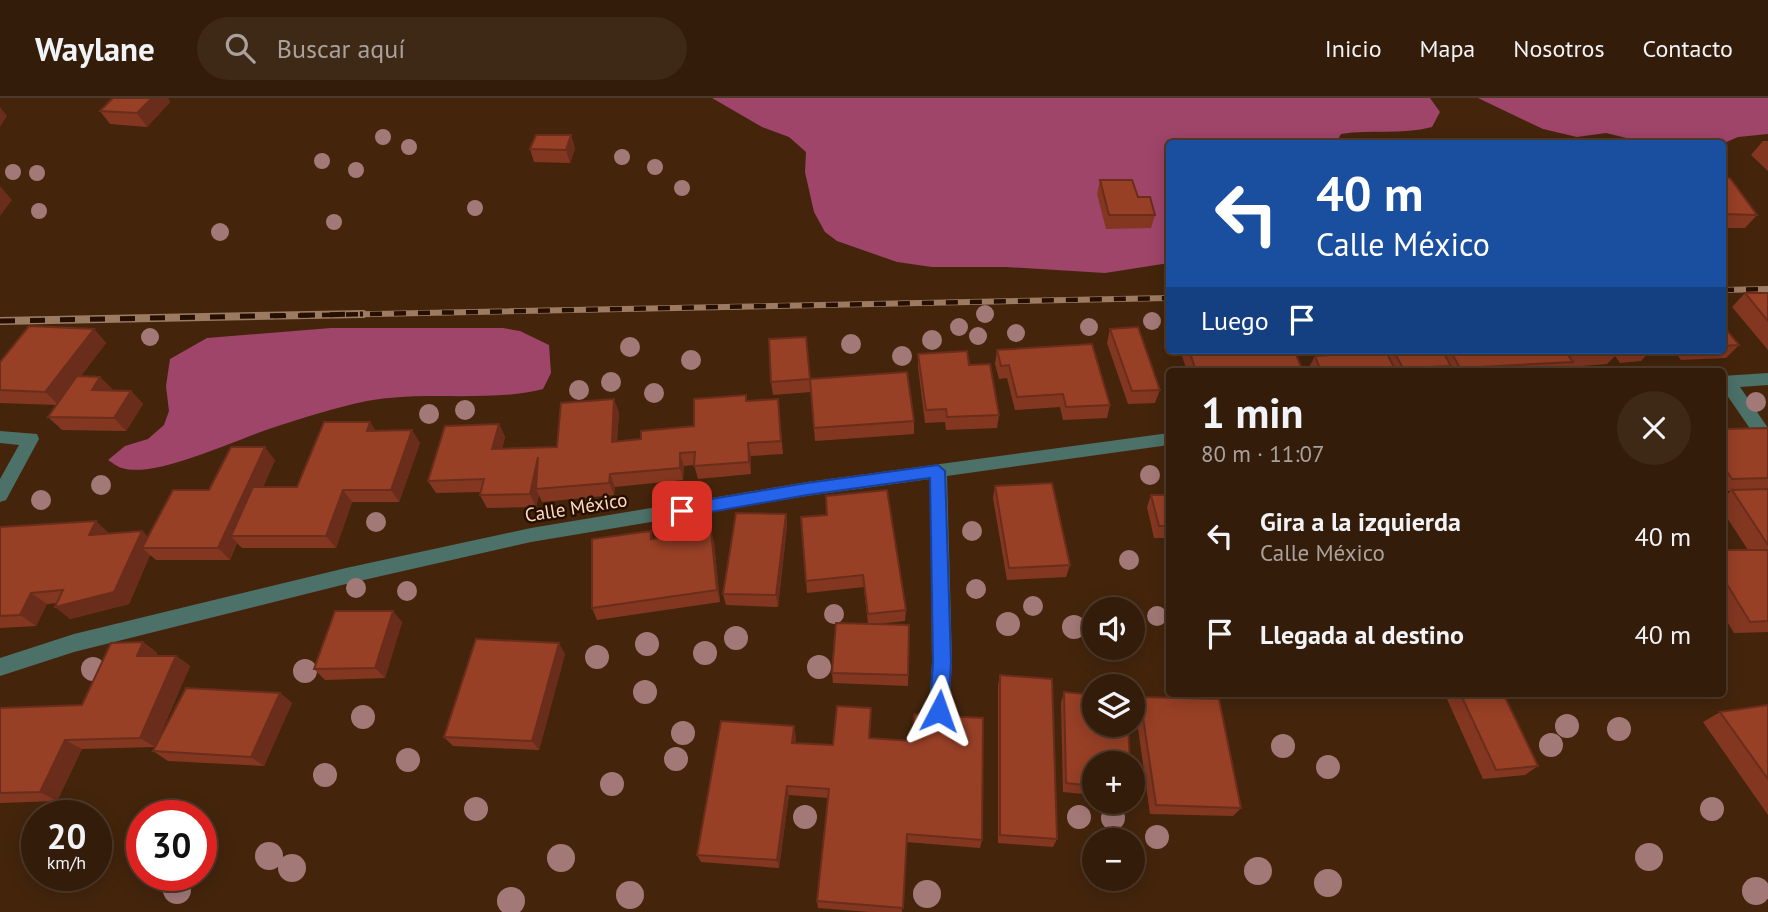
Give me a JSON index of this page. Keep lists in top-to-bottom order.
{
  "streets": {
    "street": ["Calle México"]
  },
  "page": {
    "header": "Waylane",
    "search": "Buscar aquí",
    "nav": [
      "Inicio",
      "Mapa",
      "Nosotros",
      "Contacto"
    ],
    "turn": ["40 m", "Calle México"],
    "then": "Luego",
    "heading": ["1 min", "80 m · 11:07"],
    "list": [
      {
        "name": "Gira a la izquierda",
        "note": "Calle México",
        "value": "40 m"
      },
      {
        "name": "Llegada al destino",
        "value": "40 m"
      }
    ],
    "map_buttons": ["+", "−"],
    "speed": "20 km/h",
    "limit": "30"
  }
}
